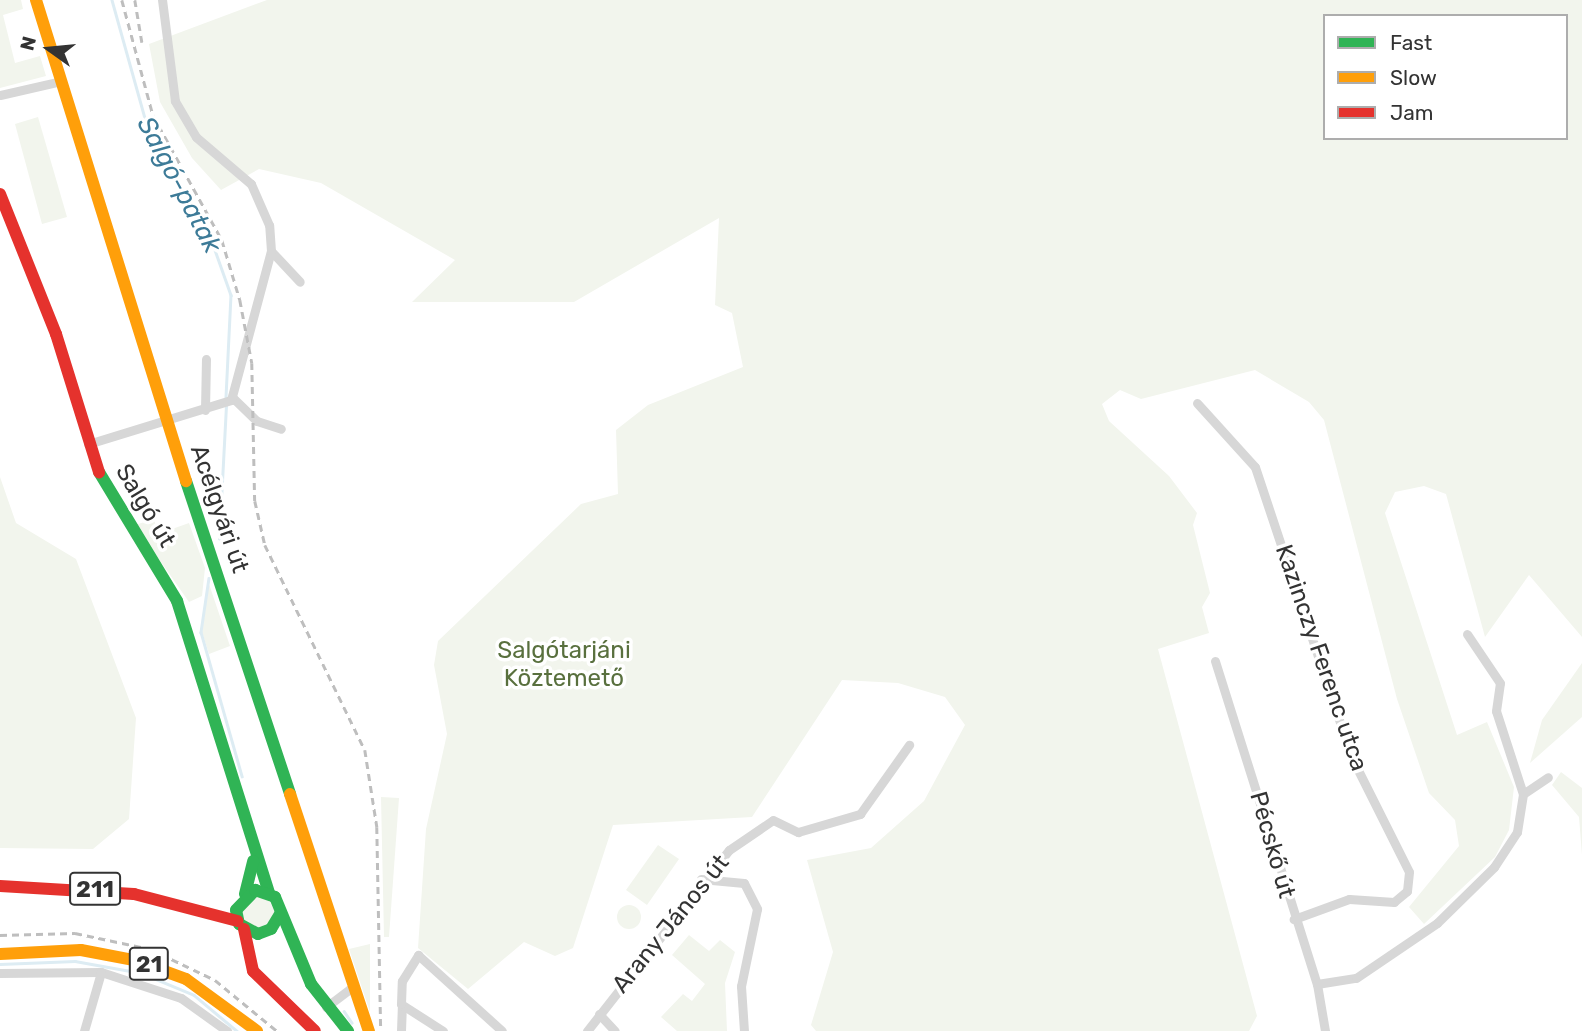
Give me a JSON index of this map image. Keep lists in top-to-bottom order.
{
  "streets": {
    "main road": [
      "Salgó út",
      "Acélgyári út",
      "211",
      "21"
    ],
    "street": ["Kazinczy Ferenc utca", "Pécskő út", "Arany János út"]
  },
  "crossings": [
    ["Salgó út", "211"],
    ["Kazinczy Ferenc utca", "Pécskő út"]
  ],
  "water": ["Salgó-patak"],
  "parks": ["Salgótarjáni Köztemető"],
  "legend": ["Fast", "Slow", "Jam"],
  "north": "left"
}
